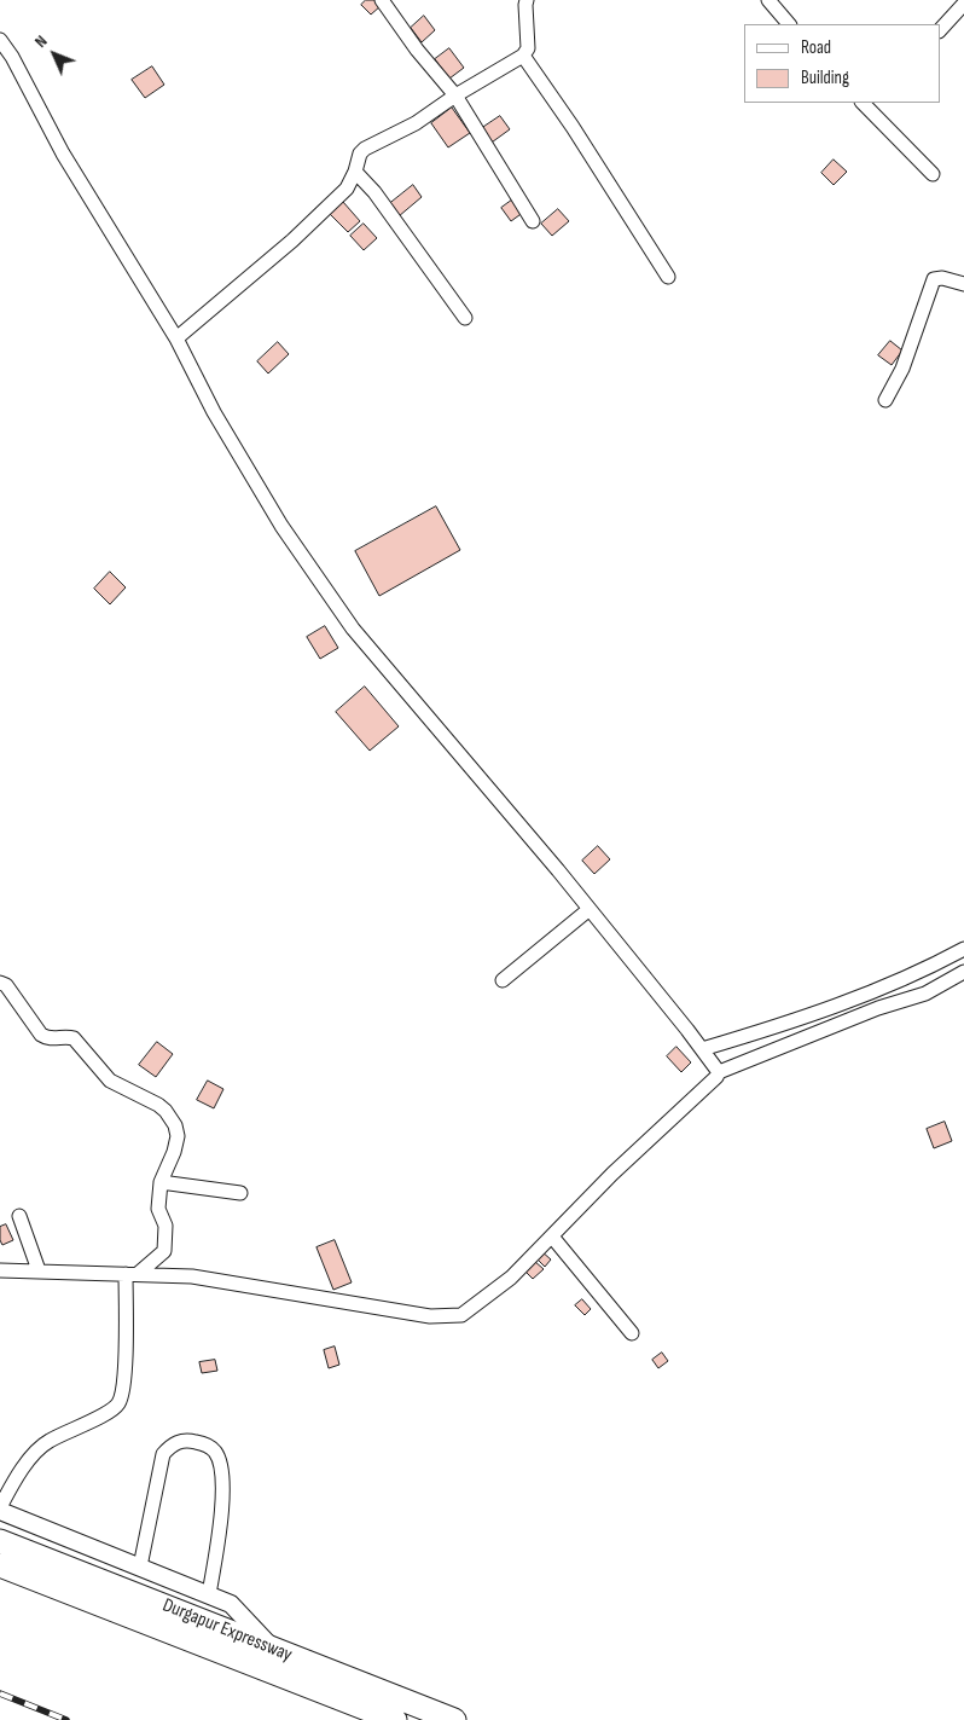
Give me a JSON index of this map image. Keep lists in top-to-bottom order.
{
  "streets": {
    "highway": ["Durgapur Expressway"]
  },
  "legend": ["Road", "Building"],
  "north": "top left"
}
